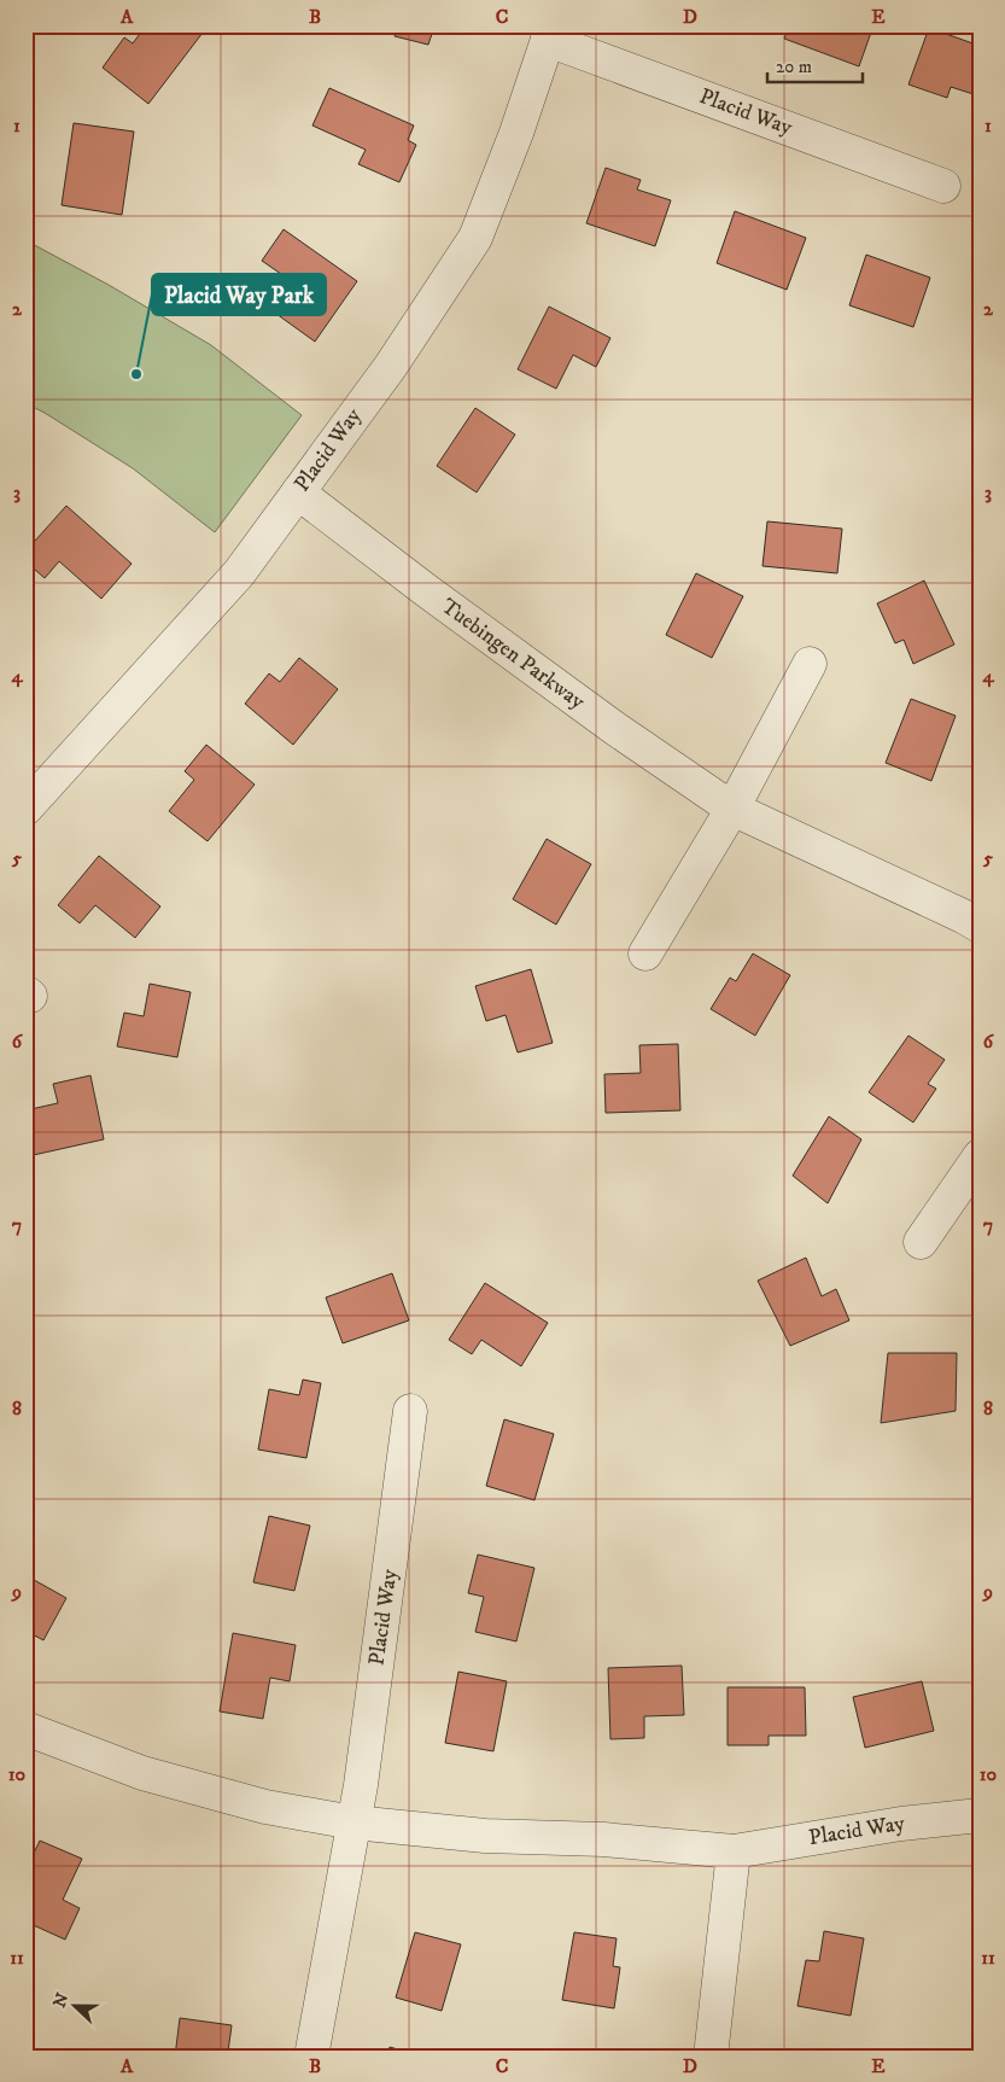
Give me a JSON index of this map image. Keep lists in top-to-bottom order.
{
  "streets": {
    "street": ["Placid Way", "Tuebingen Parkway"]
  },
  "crossings": [
    ["Placid Way", "Tuebingen Parkway"]
  ],
  "places": ["Placid Way Park"],
  "scale_bar": "20 m",
  "north": "left",
  "grid": {
    "columns": [
      "A",
      "B",
      "C",
      "D",
      "E"
    ],
    "rows": [
      "1",
      "2",
      "3",
      "4",
      "5",
      "6",
      "7",
      "8",
      "9",
      "10",
      "11"
    ]
  }
}
